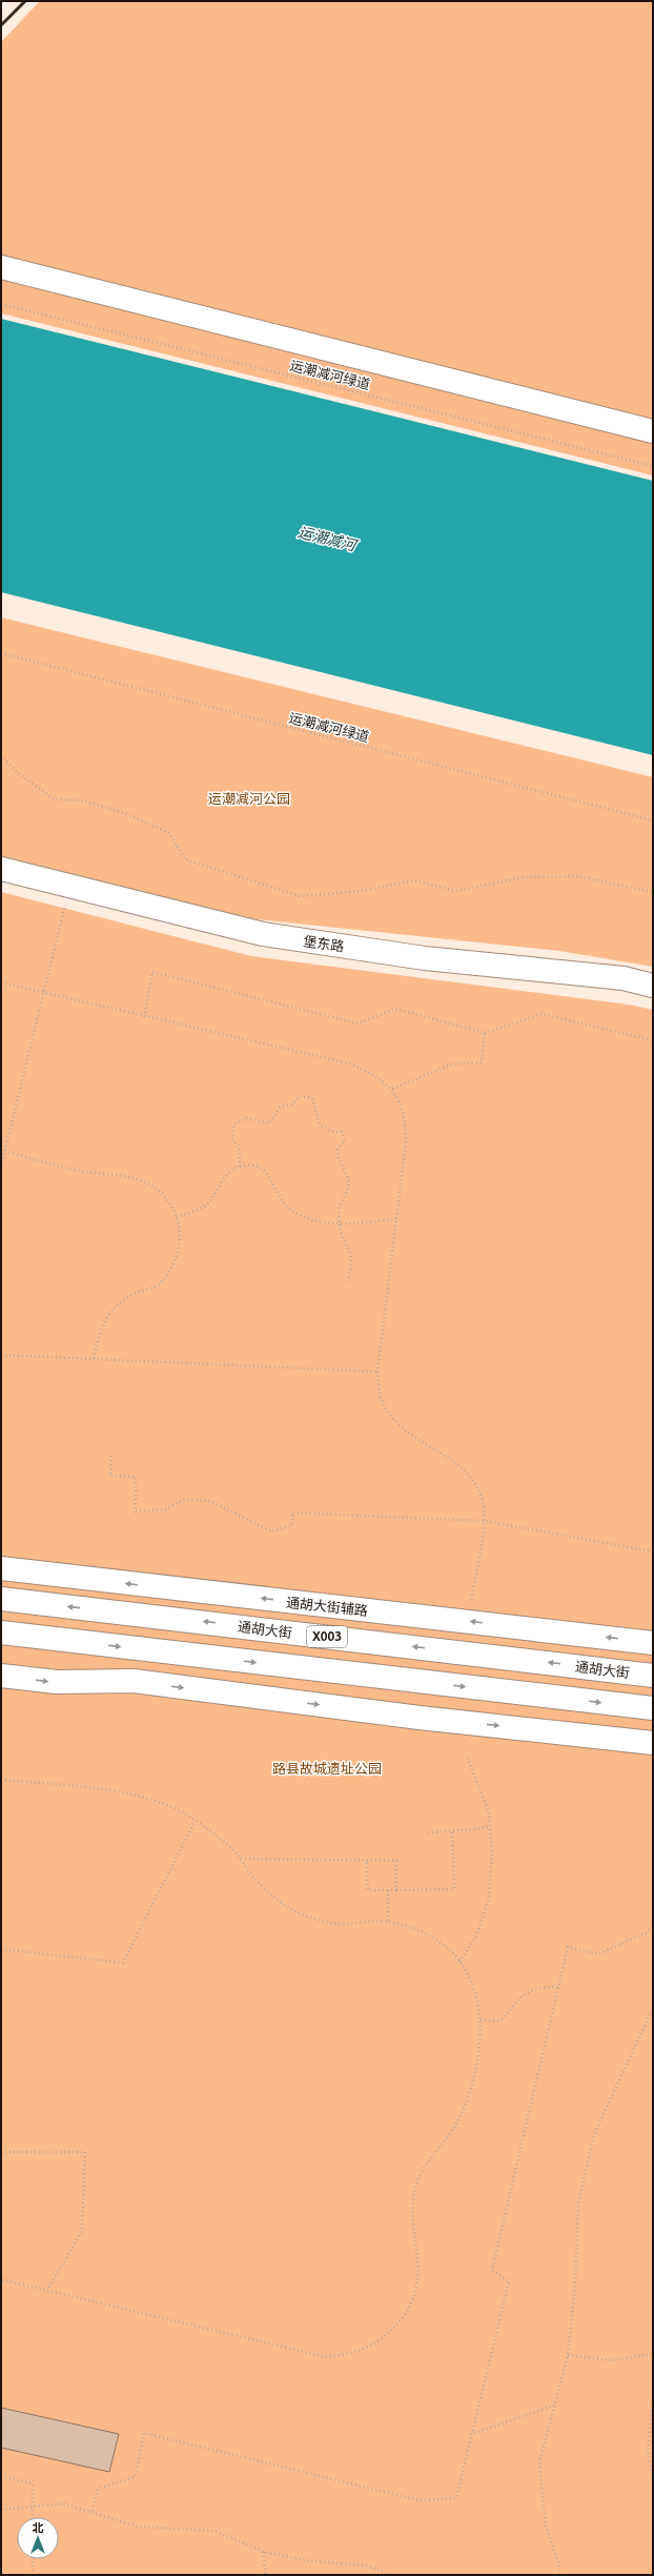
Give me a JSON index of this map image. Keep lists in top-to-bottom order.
{
  "streets": {
    "street": [
      "堡东路",
      "通胡大街辅路",
      "通胡大街",
      "X003"
    ],
    "path": ["运潮减河绿道"]
  },
  "water": ["运潮减河"],
  "parks": ["运潮减河公园", "路县故城遗址公园"],
  "north": "top"
}
